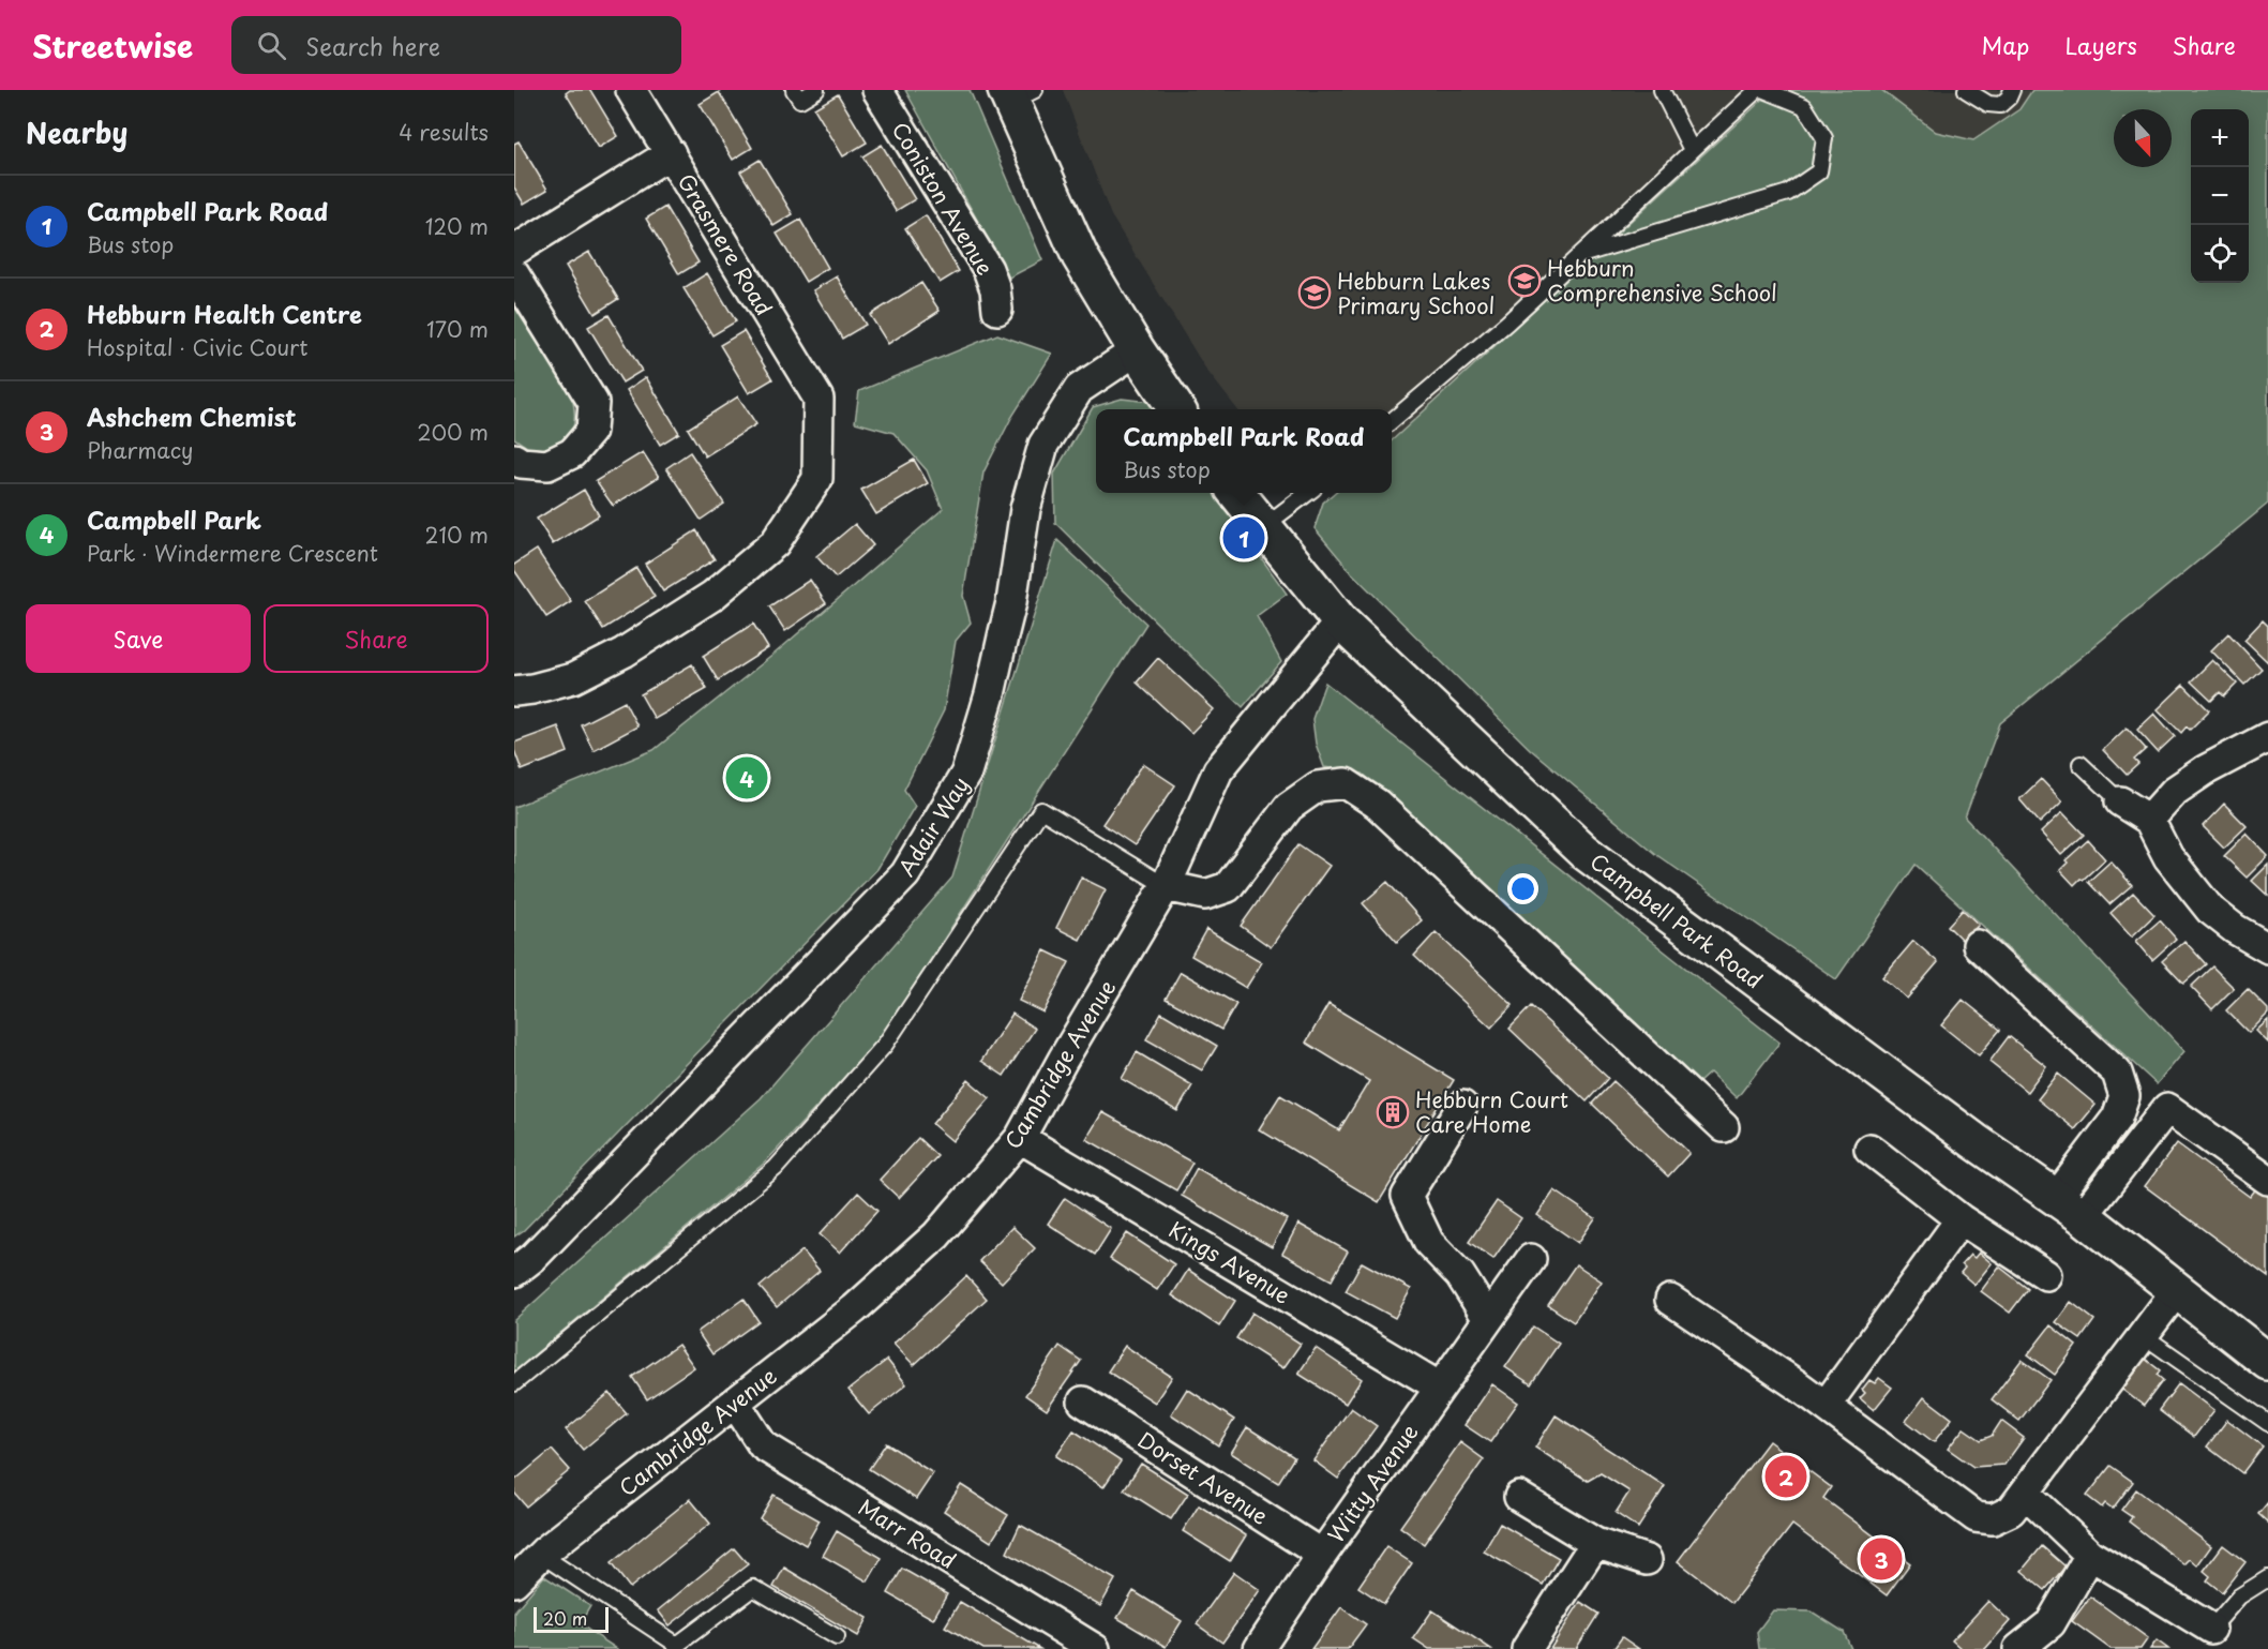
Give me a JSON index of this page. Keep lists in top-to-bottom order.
{
  "streets": {
    "street": [
      "Coniston Avenue",
      "Grasmere Road",
      "Adair Way",
      "Campbell Park Road",
      "Cambridge Avenue",
      "Kings Avenue",
      "Dorset Avenue",
      "Witty Avenue",
      "Marr Road"
    ]
  },
  "crossings": [
    ["Campbell Park Road", "Cambridge Avenue"],
    ["Cambridge Avenue", "Kings Avenue"],
    ["Cambridge Avenue", "Marr Road"],
    ["Kings Avenue", "Witty Avenue"],
    ["Dorset Avenue", "Witty Avenue"]
  ],
  "places": {
    "school or university": ["Hebburn Comprehensive School", "Hebburn Lakes Primary School"],
    "building": ["Hebburn Court Care Home"]
  },
  "scale_bar": "20 m",
  "north": "bottom",
  "page": {
    "header": "Streetwise",
    "search": "Search here",
    "nav": ["Map", "Layers", "Share"],
    "heading": ["Nearby", "4 results"],
    "map_buttons": ["+", "−"],
    "list": [
      {
        "mark": "1",
        "name": "Campbell Park Road",
        "note": "Bus stop",
        "value": "120 m"
      },
      {
        "mark": "2",
        "name": "Hebburn Health Centre",
        "note": "Hospital · Civic Court",
        "value": "170 m"
      },
      {
        "mark": "3",
        "name": "Ashchem Chemist",
        "note": "Pharmacy",
        "value": "200 m"
      },
      {
        "mark": "4",
        "name": "Campbell Park",
        "note": "Park · Windermere Crescent",
        "value": "210 m"
      }
    ],
    "popup": ["Campbell Park Road", "Bus stop"],
    "pins": [
      "1",
      "4",
      "2",
      "3"
    ],
    "buttons": ["Save", "Share"],
    "scale": "20 m"
  }
}
